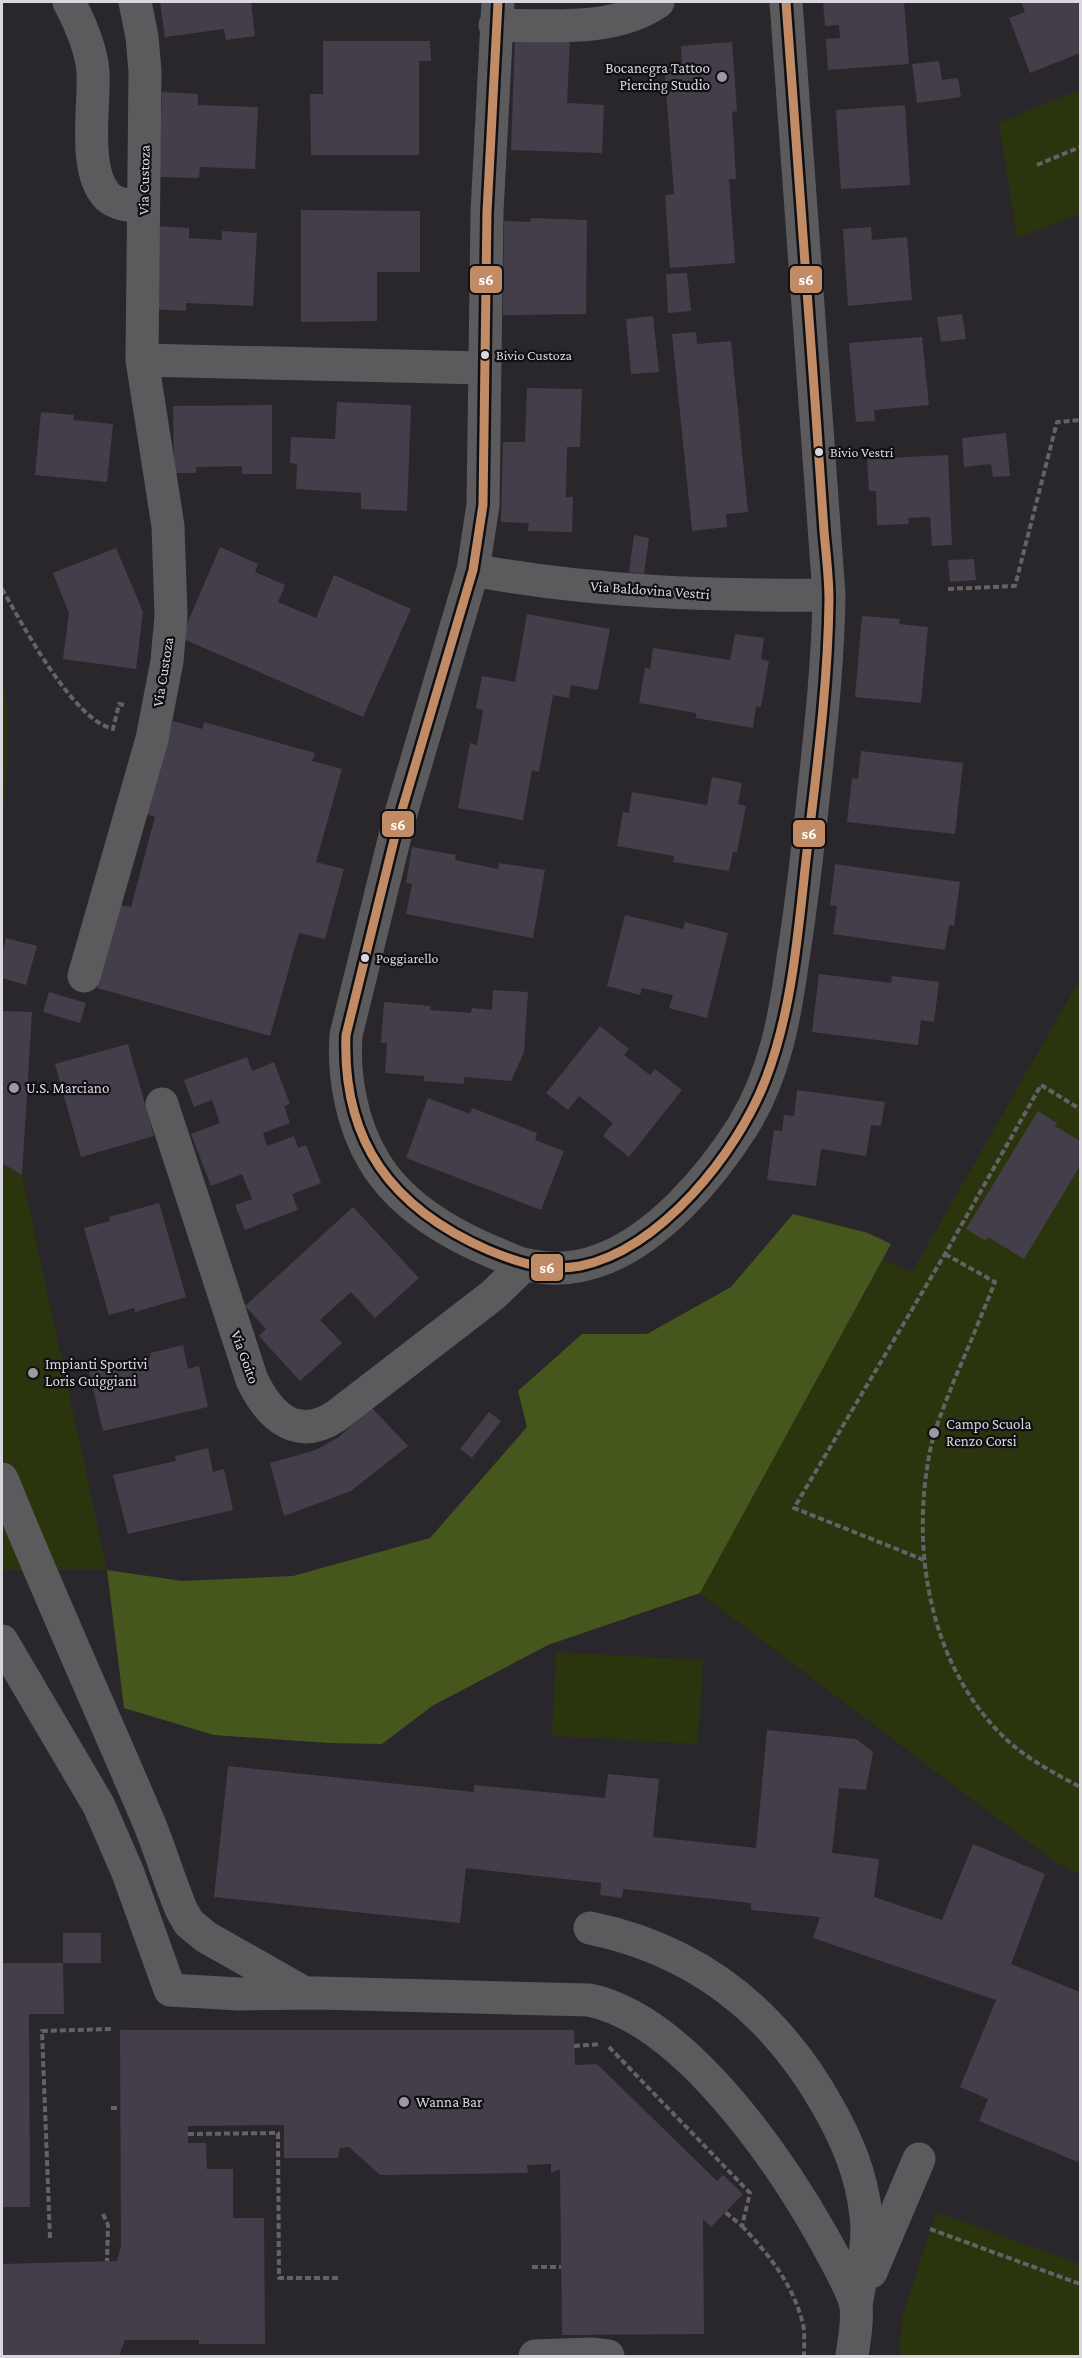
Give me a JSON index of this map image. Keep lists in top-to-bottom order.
{
  "streets": {
    "street": ["Via Custoza", "Via Baldovina Vestri", "Via Goito"]
  },
  "places": [
    "Bocanegra Tattoo Piercing Studio",
    "Bivio Custoza",
    "Bivio Vestri",
    "Poggiarello",
    "U.S. Marciano",
    "Impianti Sportivi Loris Guiggiani",
    "Campo Scuola Renzo Corsi",
    "Wanna Bar"
  ],
  "lines": ["transit line s6"]
}
